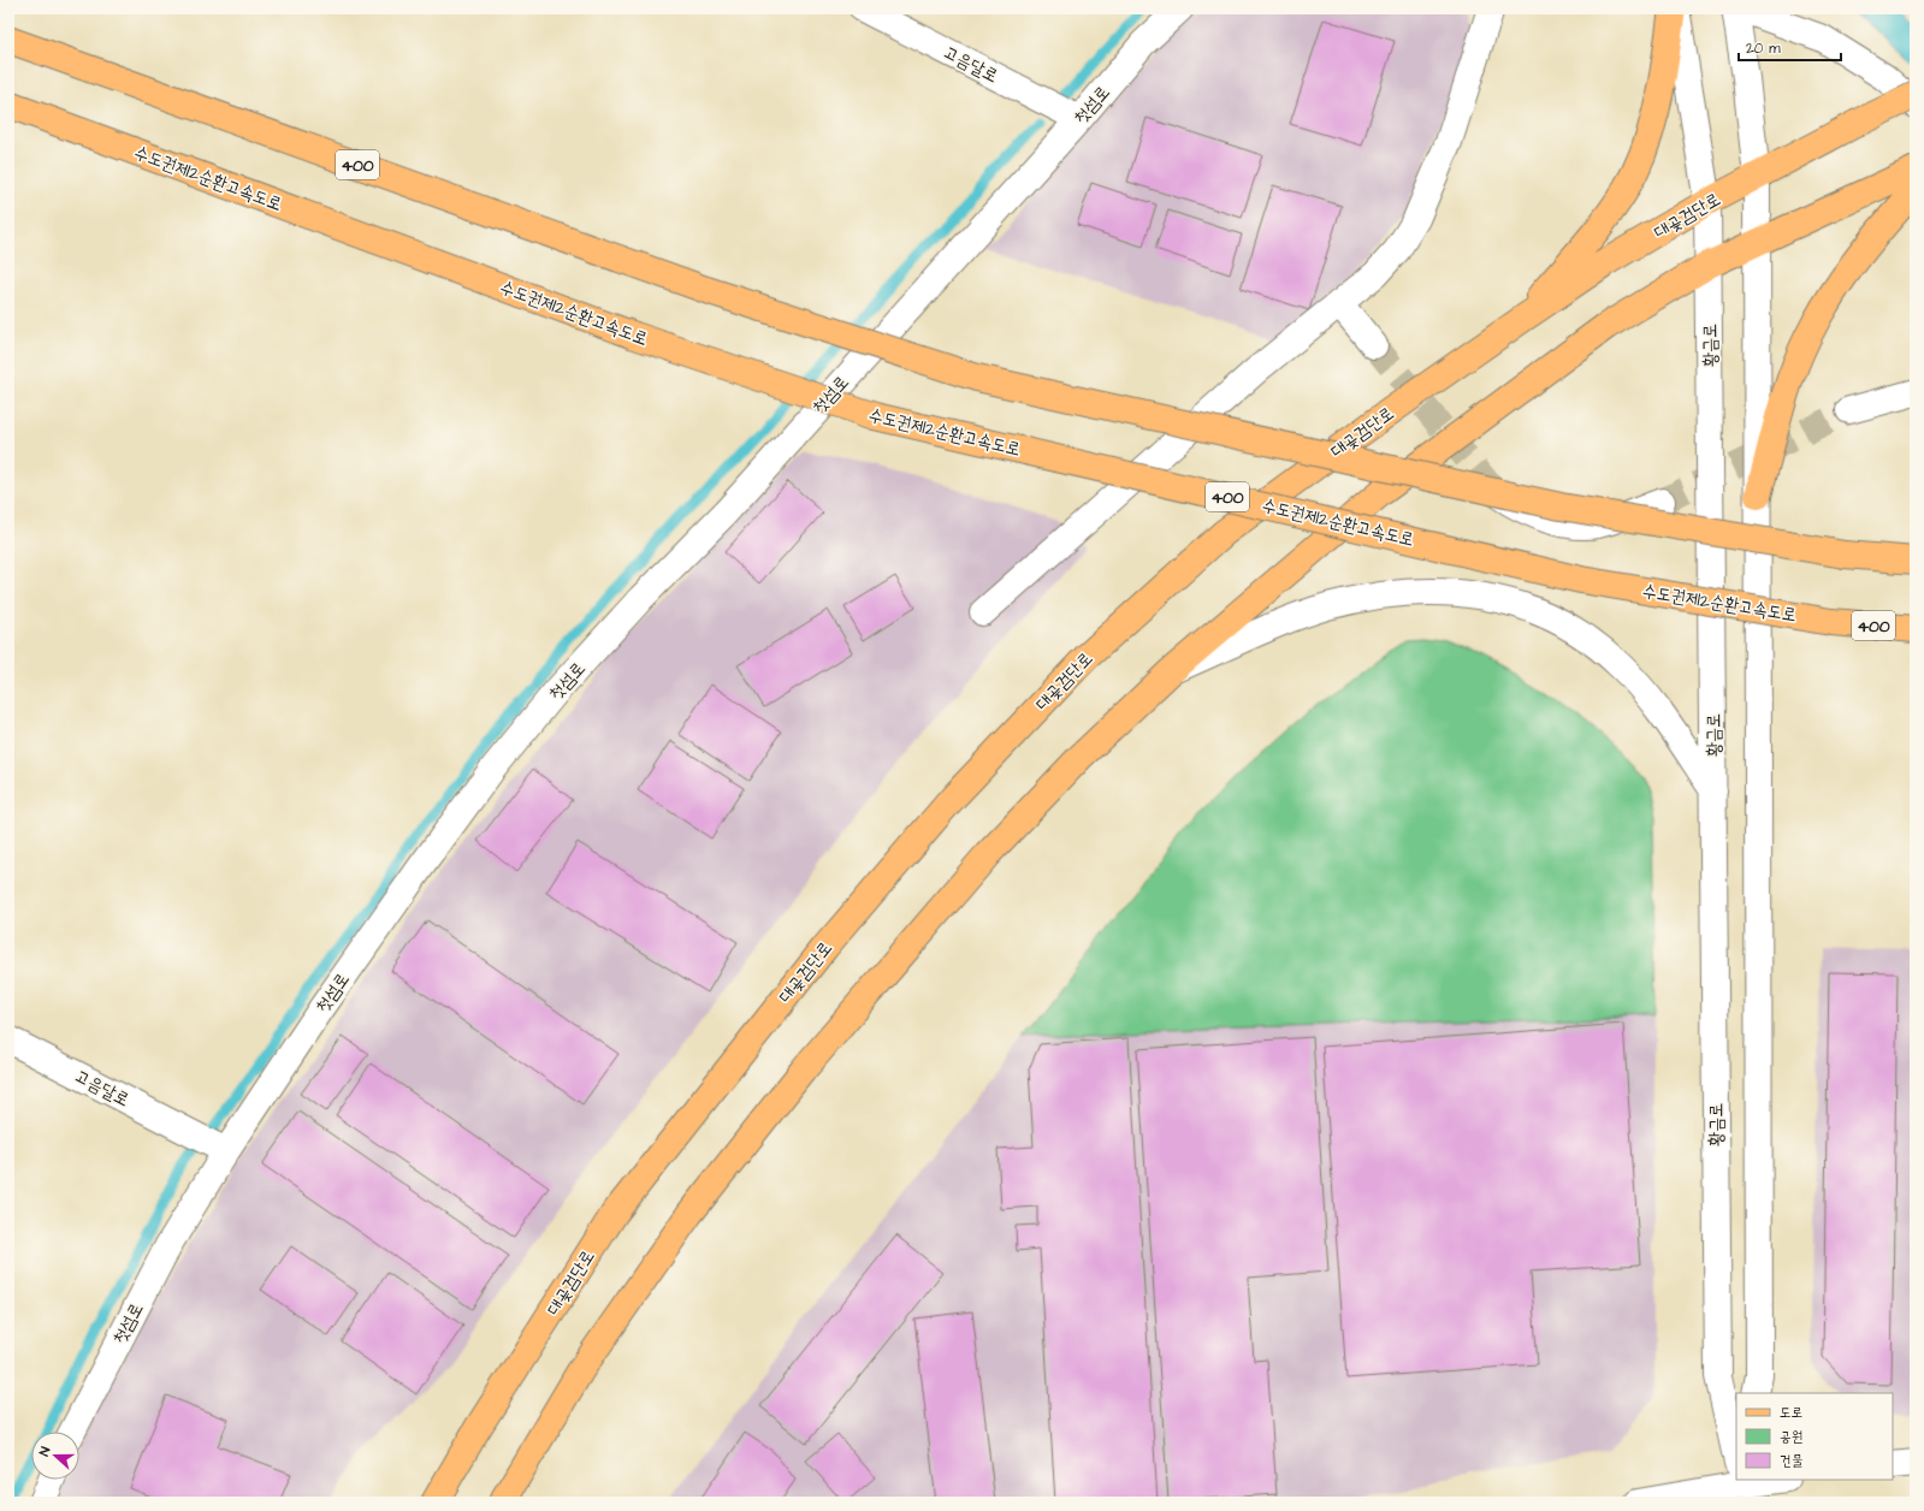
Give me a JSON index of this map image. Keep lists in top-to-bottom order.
{
  "streets": {
    "main road": ["400", "수도권제2순환고속도로", "대곶검단로"],
    "street": ["고음달로", "첫섬로", "황금로"]
  },
  "crossings": [
    ["고음달로", "첫섬로"],
    ["대곶검단로", "황금로"]
  ],
  "legend": ["도로", "공원", "건물"],
  "scale_bar": "20 m",
  "north": "left"
}
